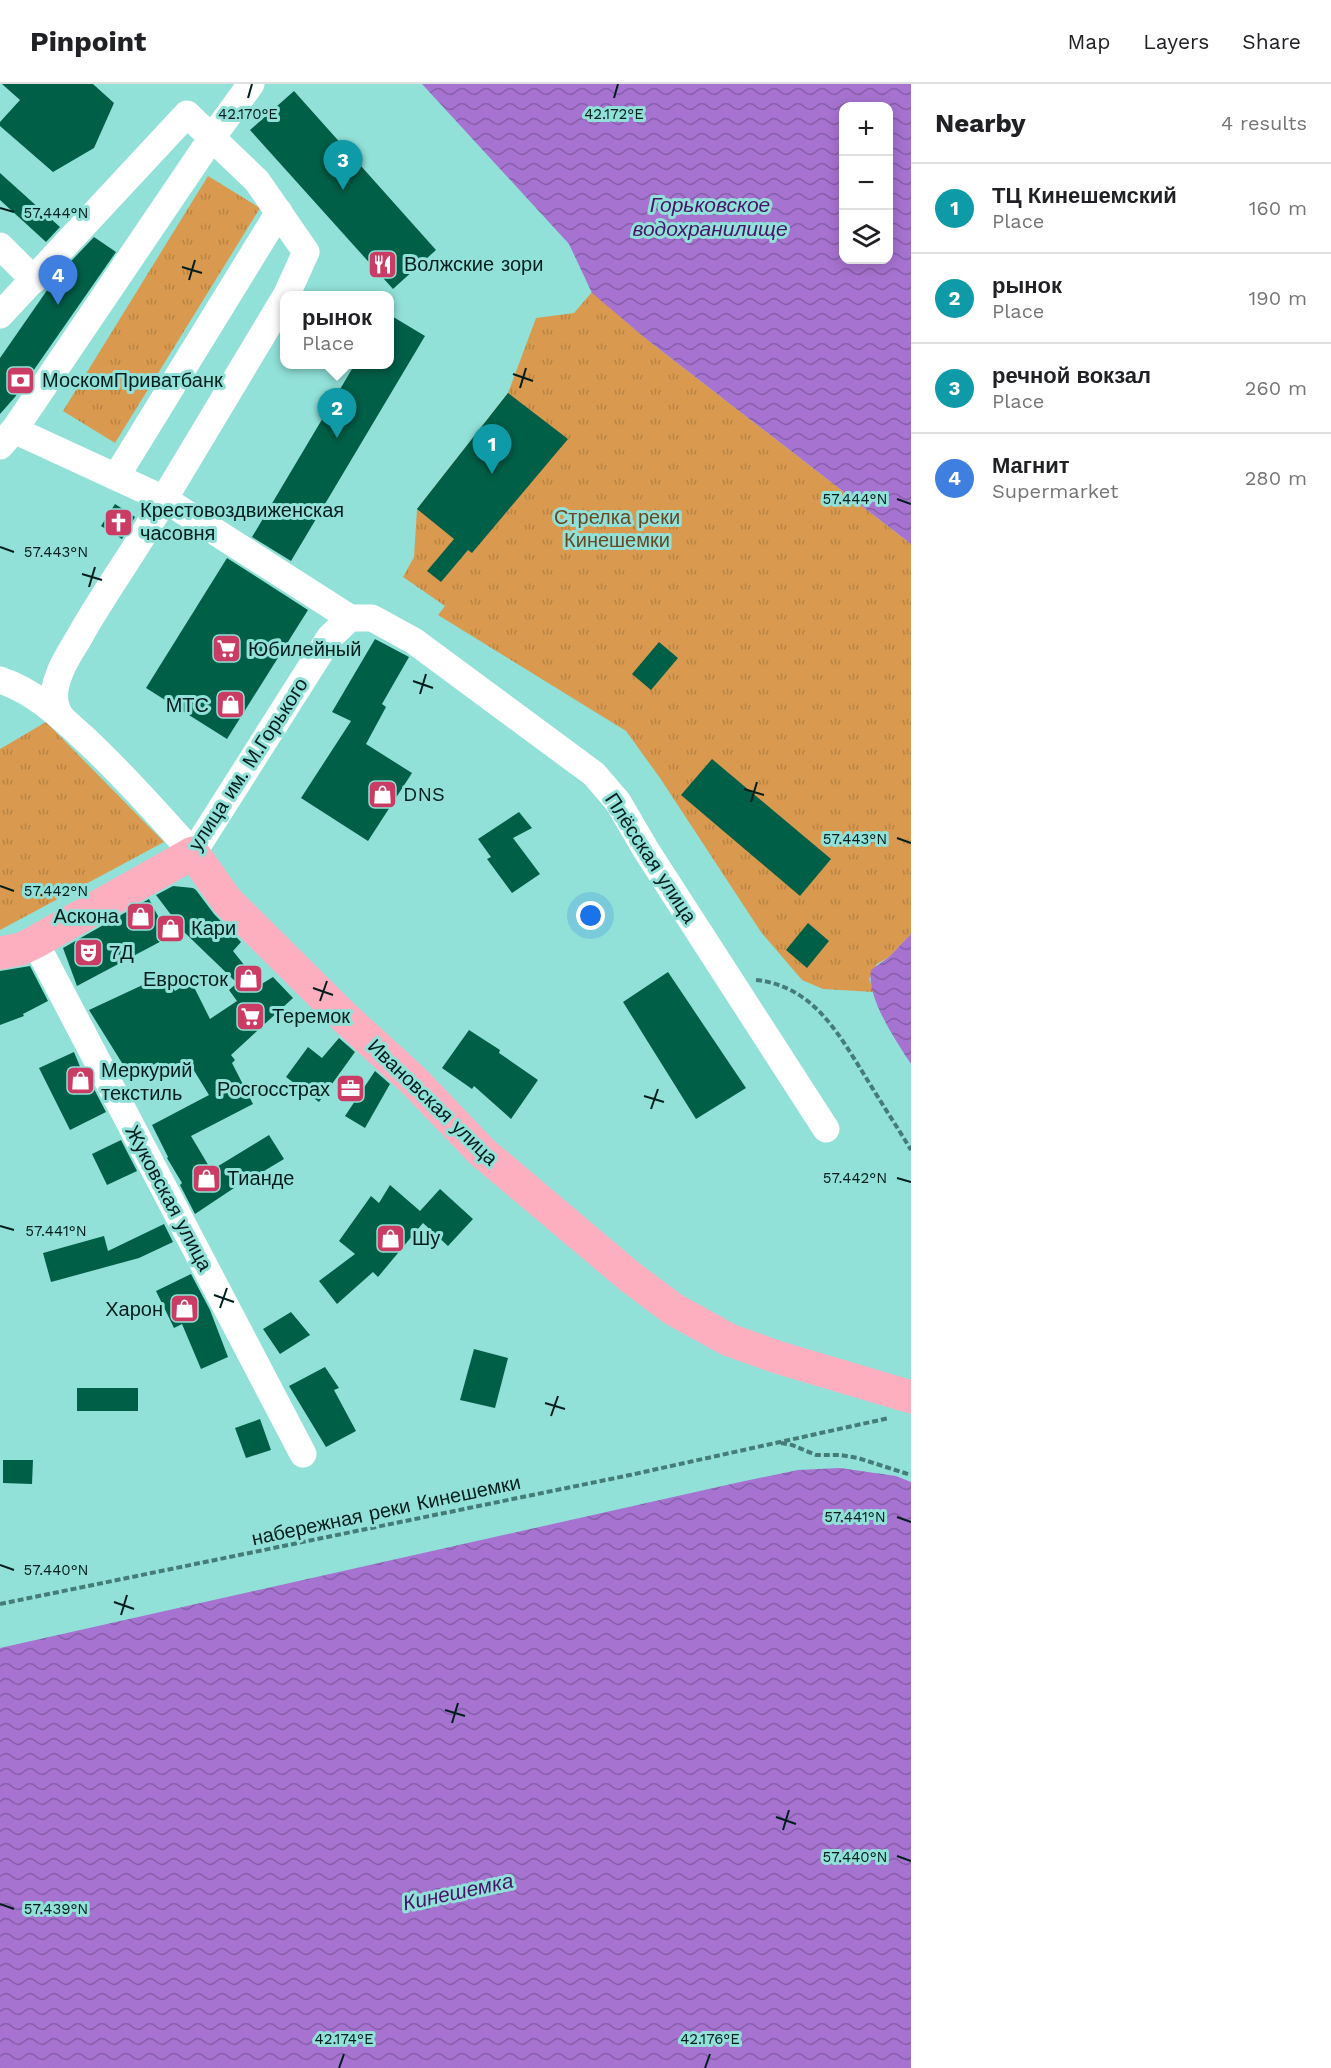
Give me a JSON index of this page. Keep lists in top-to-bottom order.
{
  "streets": {
    "main road": ["улица им. М.Горького", "Ивановская улица"],
    "street": ["Плёсская улица", "Жуковская улица"],
    "path": ["набережная реки Кинешемки"]
  },
  "crossings": [
    ["улица им. М.Горького", "Плёсская улица"],
    ["улица им. М.Горького", "Ивановская улица"],
    ["улица им. М.Горького", "Жуковская улица"],
    ["Ивановская улица", "набережная реки Кинешемки"]
  ],
  "water": ["Горьковское водохранилище", "Кинешемка"],
  "parks": ["Стрелка реки Кинешемки"],
  "places": {
    "restaurant": ["Волжские зори"],
    "bank": ["МоскомПриватбанк"],
    "church": ["Крестовоздвиженская часовня"],
    "supermarket": ["Юбилейный", "Теремок"],
    "shop": [
      "МТС",
      "DNS",
      "Аскона",
      "Кари",
      "Евросток",
      "Меркурий текстиль",
      "Тианде",
      "Шу",
      "Харон"
    ],
    "theatre": ["7Д"],
    "office": ["Росгосстрах"]
  },
  "page": {
    "header": "Pinpoint",
    "nav": ["Map", "Layers", "Share"],
    "heading": ["Nearby", "4 results"],
    "map_buttons": ["+", "−"],
    "pins": [
      "3",
      "4",
      "2",
      "1"
    ],
    "list": [
      {
        "mark": "1",
        "name": "ТЦ Кинешемский",
        "note": "Place",
        "value": "160 m"
      },
      {
        "mark": "2",
        "name": "рынок",
        "note": "Place",
        "value": "190 m"
      },
      {
        "mark": "3",
        "name": "речной вокзал",
        "note": "Place",
        "value": "260 m"
      },
      {
        "mark": "4",
        "name": "Магнит",
        "note": "Supermarket",
        "value": "280 m"
      }
    ],
    "popup": ["рынок", "Place"]
  },
  "coordinates": [
    "42.170°E",
    "42.172°E",
    "57.444°N",
    "57.443°N",
    "57.442°N",
    "57.441°N",
    "57.440°N",
    "57.439°N",
    "42.174°E",
    "42.176°E"
  ]
}
